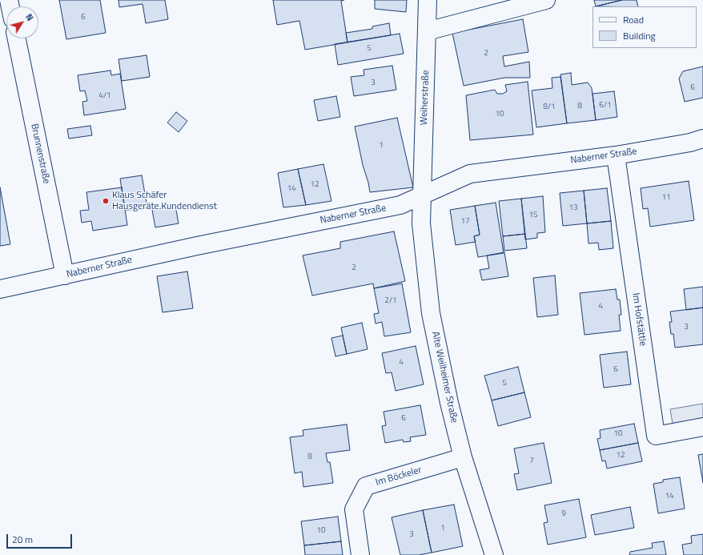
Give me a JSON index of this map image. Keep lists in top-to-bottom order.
{
  "streets": {
    "street": [
      "Weiherstraße",
      "Brunnenstraße",
      "Naberner Straße",
      "Im Hofstättle",
      "Alte Weilheimer Straße",
      "Im Böckeler"
    ]
  },
  "crossings": [
    ["Weiherstraße", "Naberner Straße"],
    ["Weiherstraße", "Alte Weilheimer Straße"],
    ["Brunnenstraße", "Naberner Straße"],
    ["Naberner Straße", "Im Hofstättle"],
    ["Naberner Straße", "Alte Weilheimer Straße"],
    ["Alte Weilheimer Straße", "Im Böckeler"]
  ],
  "places": ["Klaus Schäfer Hausgeräte Kundendienst"],
  "house_numbers": [
    "6",
    "5",
    "2",
    "3",
    "6",
    "4/1",
    "6/1",
    "8",
    "8/1",
    "10",
    "1",
    "12",
    "14",
    "11",
    "13",
    "15",
    "17",
    "2",
    "2/1",
    "4",
    "3",
    "4",
    "6",
    "5",
    "6",
    "10",
    "12",
    "8",
    "7",
    "14",
    "9",
    "1",
    "10",
    "3"
  ],
  "legend": ["Road", "Building"],
  "scale_bar": "20 m",
  "north": "top right"
}
